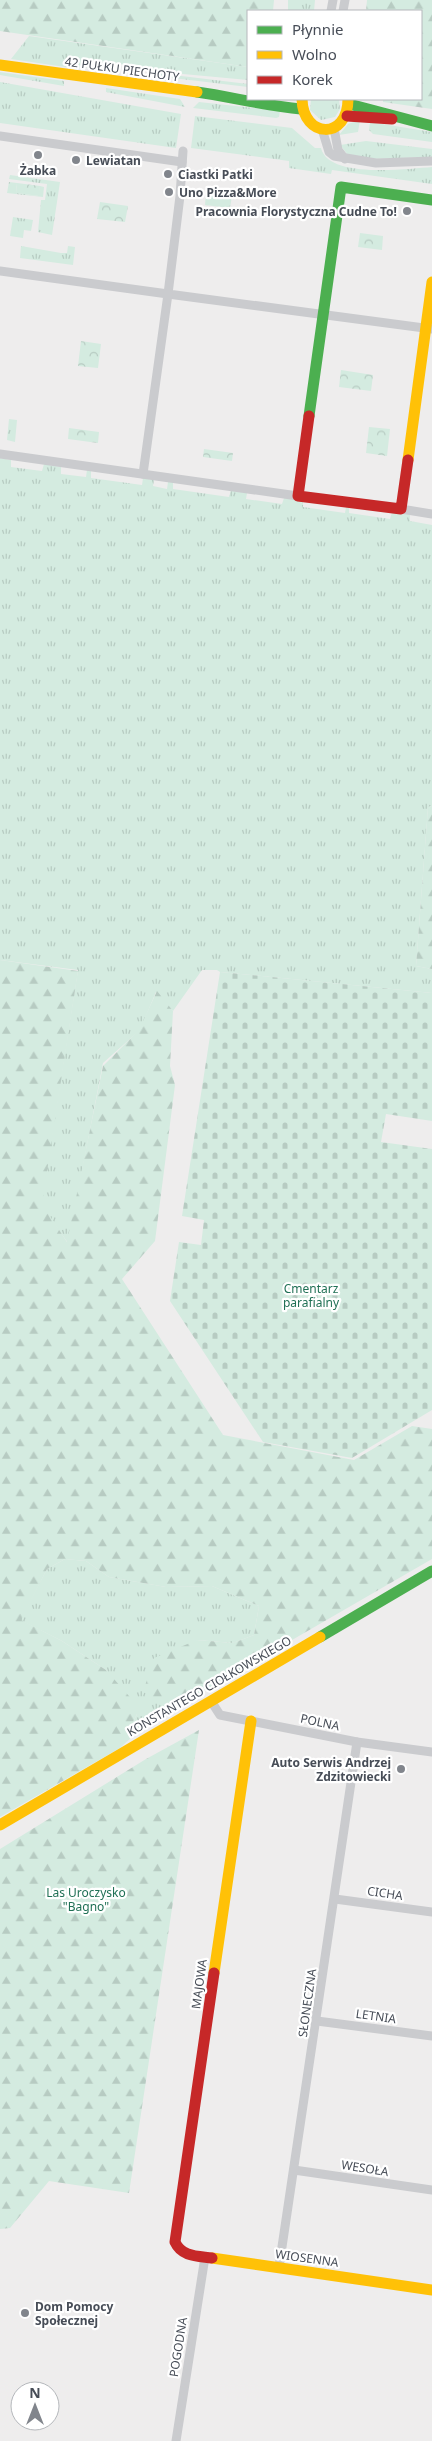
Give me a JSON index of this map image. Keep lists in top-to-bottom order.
{
  "streets": {
    "street": [
      "42 PUŁKU PIECHOTY",
      "KONSTANTEGO CIOŁKOWSKIEGO",
      "POLNA",
      "CICHA",
      "MAJOWA",
      "SŁONECZNA",
      "LETNIA",
      "WESOŁA",
      "WIOSENNA",
      "POGODNA"
    ]
  },
  "crossings": [
    ["KONSTANTEGO CIOŁKOWSKIEGO", "POLNA"],
    ["POLNA", "MAJOWA"],
    ["POLNA", "SŁONECZNA"],
    ["CICHA", "SŁONECZNA"],
    ["MAJOWA", "WIOSENNA"],
    ["SŁONECZNA", "LETNIA"],
    ["SŁONECZNA", "WESOŁA"],
    ["SŁONECZNA", "WIOSENNA"],
    ["WIOSENNA", "POGODNA"]
  ],
  "parks": ["Cmentarz parafialny", "Las Uroczysko \"Bagno\""],
  "places": [
    "Żabka",
    "Lewiatan",
    "Ciastki Patki",
    "Uno Pizza&More",
    "Pracownia Florystyczna Cudne To!",
    "Auto Serwis Andrzej Zdzitowiecki",
    "Dom Pomocy Społecznej"
  ],
  "legend": ["Płynnie", "Wolno", "Korek"],
  "north": "top"
}
